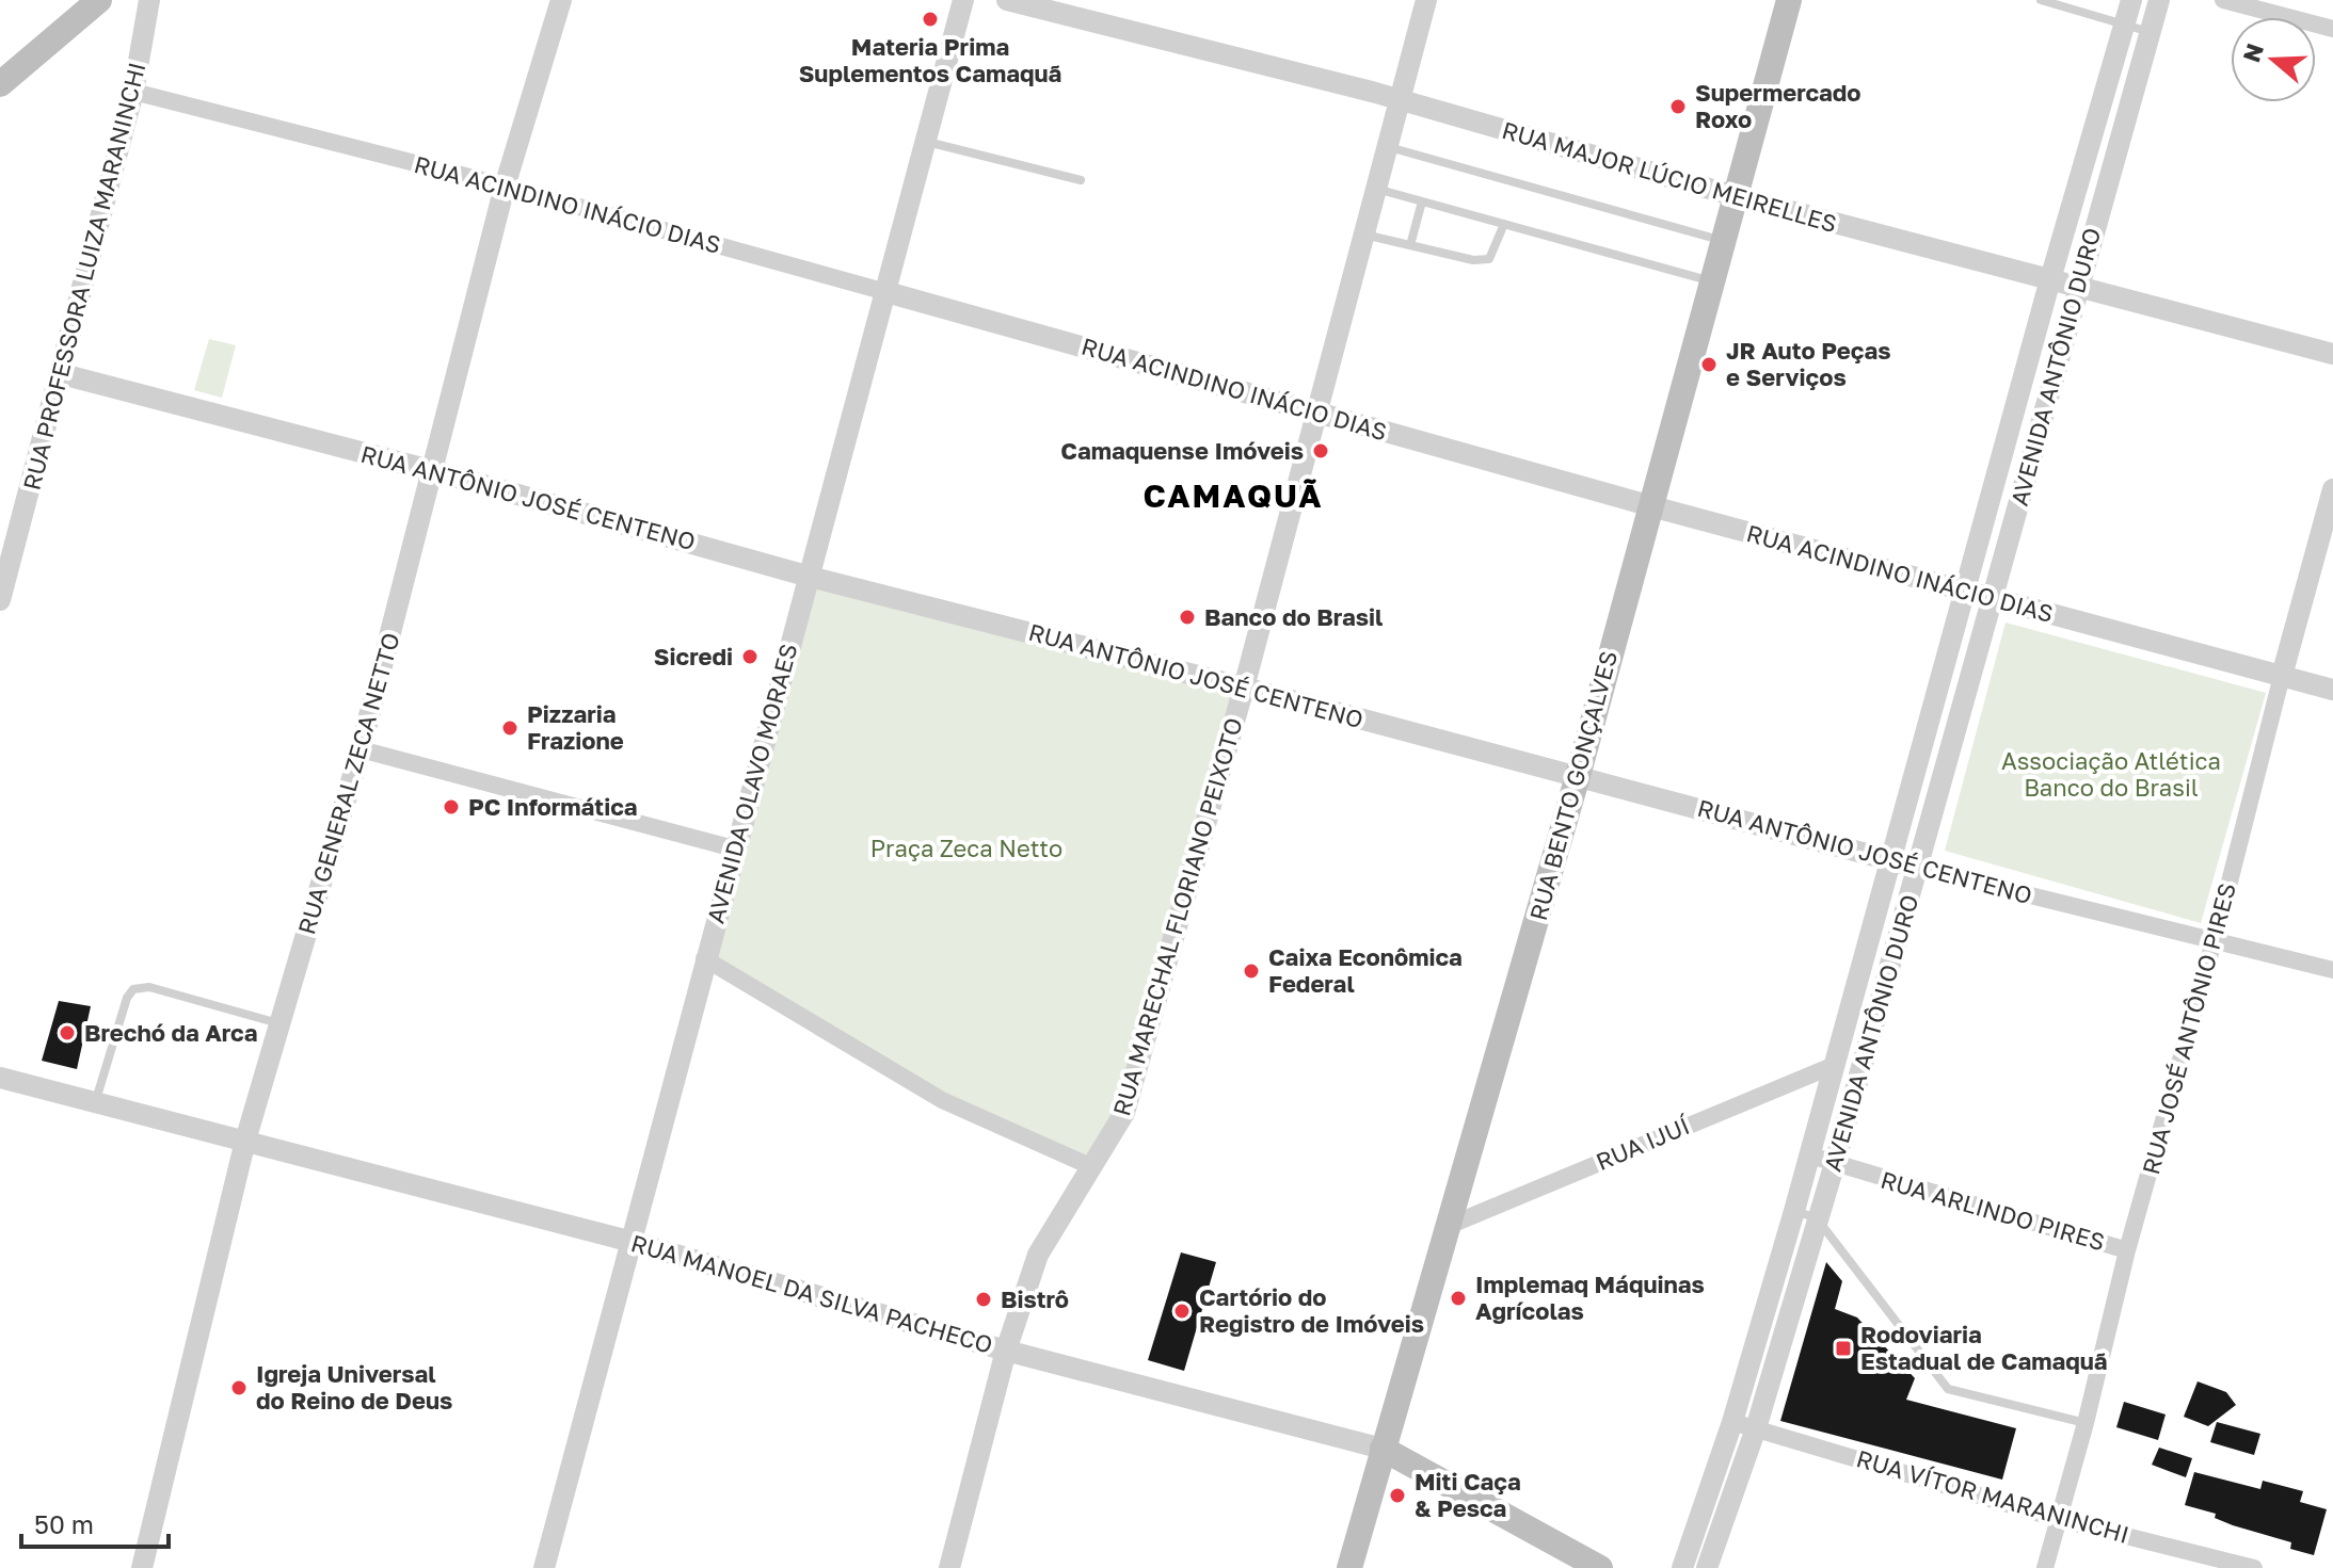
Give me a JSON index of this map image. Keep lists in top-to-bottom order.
{
  "streets": {
    "main road": ["RUA BENTO GONÇALVES", "RUA MANOEL DA SILVA PACHECO"],
    "street": [
      "RUA MAJOR LÚCIO MEIRELLES",
      "RUA ACINDINO INÁCIO DIAS",
      "RUA PROFESSORA LUIZA MARANINCHI",
      "AVENIDA ANTÔNIO DURO",
      "RUA ANTÔNIO JOSÉ CENTENO",
      "RUA GENERAL ZECA NETTO",
      "AVENIDA OLAVO MORAES",
      "RUA MARECHAL FLORIANO PEIXOTO",
      "RUA JOSÉ ANTÔNIO PIRES",
      "RUA IJUÍ",
      "RUA ARLINDO PIRES",
      "RUA VÍTOR MARANINCHI"
    ]
  },
  "crossings": [
    ["RUA MAJOR LÚCIO MEIRELLES", "AVENIDA ANTÔNIO DURO"],
    ["RUA MAJOR LÚCIO MEIRELLES", "RUA BENTO GONÇALVES"],
    ["RUA MAJOR LÚCIO MEIRELLES", "RUA MARECHAL FLORIANO PEIXOTO"],
    ["RUA ACINDINO INÁCIO DIAS", "RUA PROFESSORA LUIZA MARANINCHI"],
    ["RUA ACINDINO INÁCIO DIAS", "AVENIDA ANTÔNIO DURO"],
    ["RUA ACINDINO INÁCIO DIAS", "RUA GENERAL ZECA NETTO"],
    ["RUA ACINDINO INÁCIO DIAS", "AVENIDA OLAVO MORAES"],
    ["RUA ACINDINO INÁCIO DIAS", "RUA BENTO GONÇALVES"],
    ["RUA ACINDINO INÁCIO DIAS", "RUA MARECHAL FLORIANO PEIXOTO"],
    ["RUA ACINDINO INÁCIO DIAS", "RUA JOSÉ ANTÔNIO PIRES"],
    ["RUA PROFESSORA LUIZA MARANINCHI", "RUA ANTÔNIO JOSÉ CENTENO"],
    ["AVENIDA ANTÔNIO DURO", "RUA ANTÔNIO JOSÉ CENTENO"],
    ["AVENIDA ANTÔNIO DURO", "RUA IJUÍ"],
    ["AVENIDA ANTÔNIO DURO", "RUA ARLINDO PIRES"],
    ["AVENIDA ANTÔNIO DURO", "RUA VÍTOR MARANINCHI"],
    ["RUA ANTÔNIO JOSÉ CENTENO", "RUA GENERAL ZECA NETTO"],
    ["RUA ANTÔNIO JOSÉ CENTENO", "AVENIDA OLAVO MORAES"],
    ["RUA ANTÔNIO JOSÉ CENTENO", "RUA BENTO GONÇALVES"],
    ["RUA ANTÔNIO JOSÉ CENTENO", "RUA MARECHAL FLORIANO PEIXOTO"],
    ["RUA ANTÔNIO JOSÉ CENTENO", "RUA JOSÉ ANTÔNIO PIRES"],
    ["RUA GENERAL ZECA NETTO", "RUA MANOEL DA SILVA PACHECO"],
    ["AVENIDA OLAVO MORAES", "RUA MANOEL DA SILVA PACHECO"],
    ["RUA BENTO GONÇALVES", "RUA IJUÍ"],
    ["RUA BENTO GONÇALVES", "RUA MANOEL DA SILVA PACHECO"],
    ["RUA MARECHAL FLORIANO PEIXOTO", "RUA MANOEL DA SILVA PACHECO"],
    ["RUA JOSÉ ANTÔNIO PIRES", "RUA ARLINDO PIRES"],
    ["RUA JOSÉ ANTÔNIO PIRES", "RUA VÍTOR MARANINCHI"]
  ],
  "districts": ["CAMAQUÃ"],
  "parks": ["Associação Atlética Banco do Brasil", "Praça Zeca Netto"],
  "places": {
    "other": [
      "Materia Prima Suplementos Camaquã",
      "Supermercado Roxo",
      "JR Auto Peças e Serviços",
      "Camaquense Imóveis",
      "Banco do Brasil",
      "Sicredi",
      "Pizzaria Frazione",
      "PC Informática",
      "Caixa Econômica Federal",
      "Brechó da Arca",
      "Implemaq Máquinas Agrícolas",
      "Bistrô",
      "Cartório do Registro de Imóveis",
      "Igreja Universal do Reino de Deus",
      "Miti Caça & Pesca"
    ],
    "transit": ["Rodoviaria Estadual de Camaquã"]
  },
  "scale_bar": "50 m",
  "north": "left"
}
